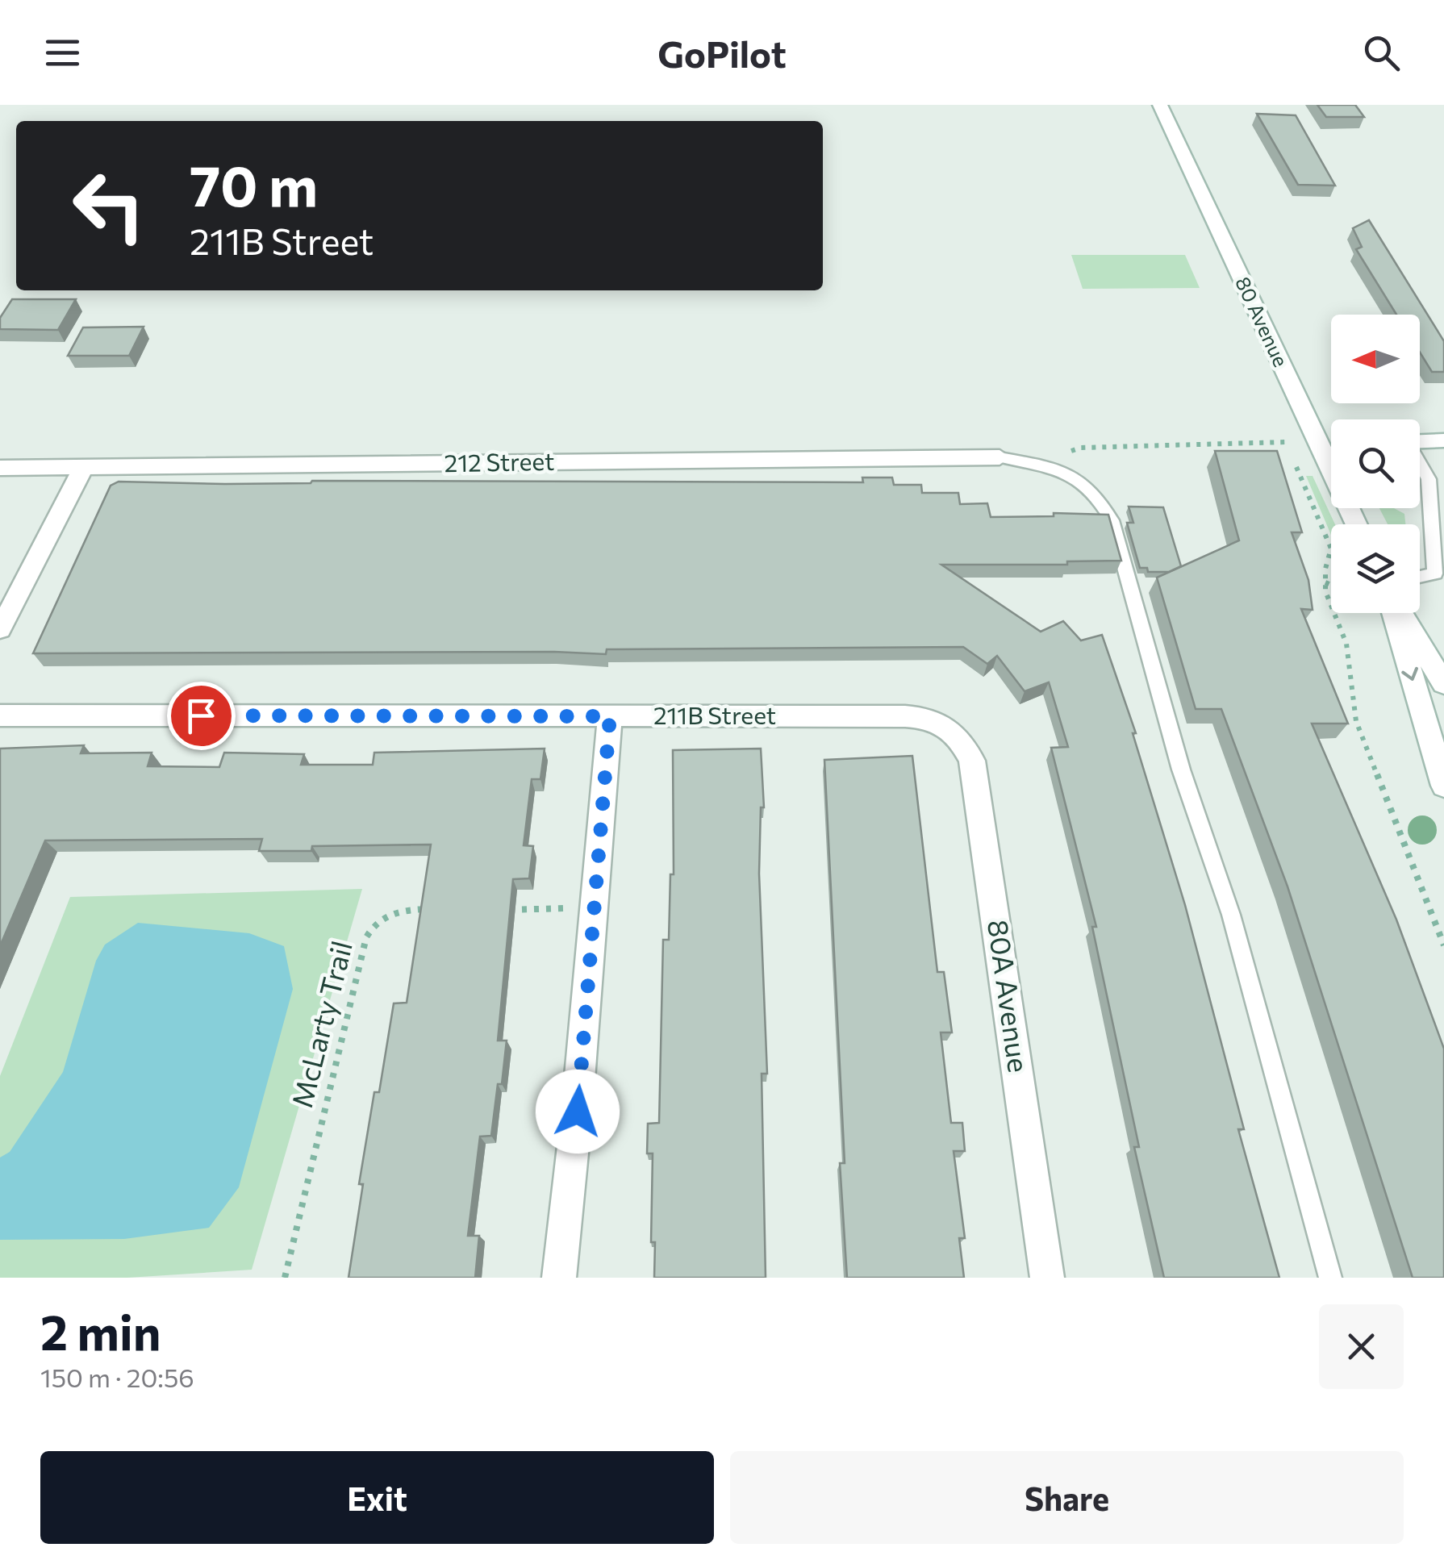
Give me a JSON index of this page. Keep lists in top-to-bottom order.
{
  "streets": {
    "street": [
      "80 Avenue",
      "212 Street",
      "211B Street",
      "80A Avenue"
    ],
    "path": ["McLarty Trail"]
  },
  "crossings": [
    ["211B Street", "80A Avenue"]
  ],
  "north": "left",
  "page": {
    "header": "GoPilot",
    "turn": ["70 m", "211B Street"],
    "heading": ["2 min", "150 m · 20:56"],
    "buttons": ["Exit", "Share"]
  }
}
